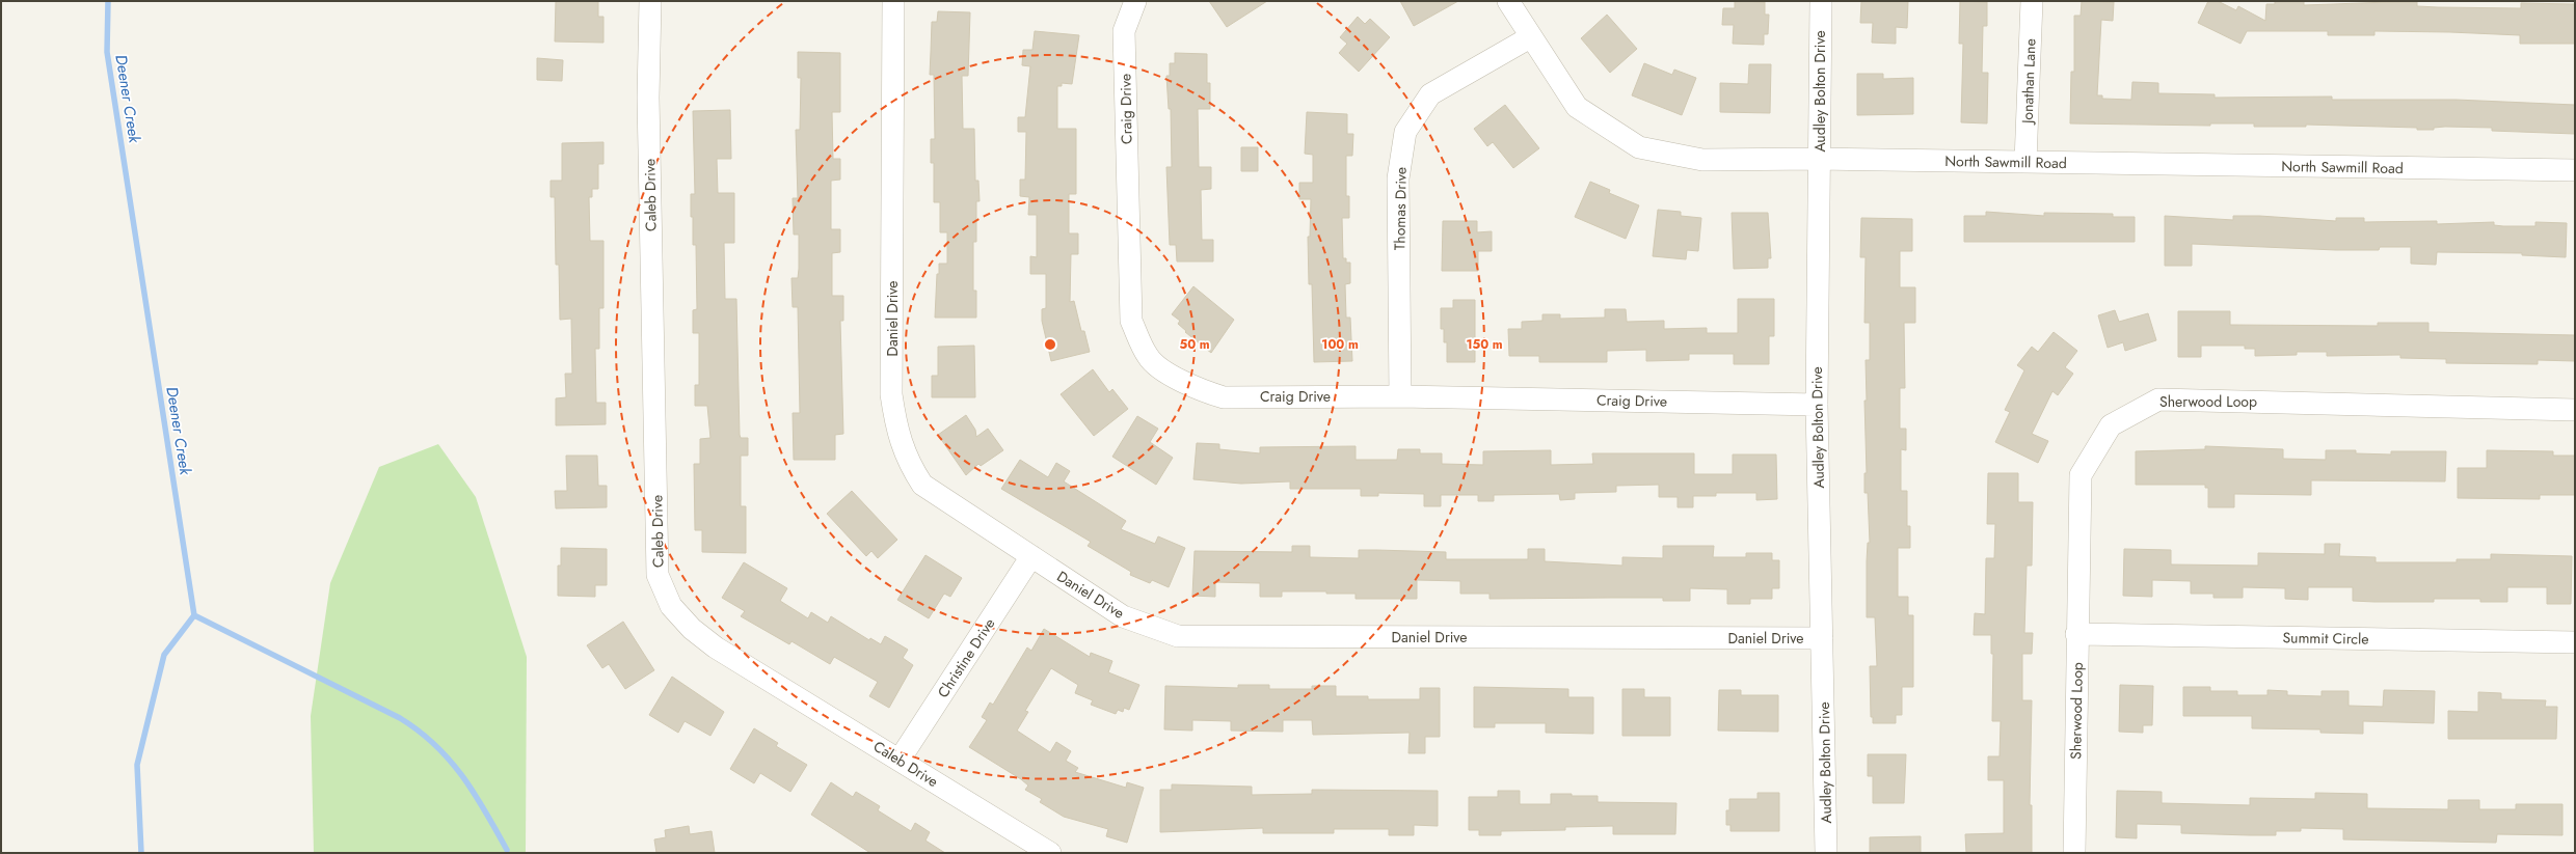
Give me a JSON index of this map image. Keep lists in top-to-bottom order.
{
  "streets": {
    "street": [
      "Jonathan Lane",
      "Audley Bolton Drive",
      "Craig Drive",
      "North Sawmill Road",
      "Caleb Drive",
      "Thomas Drive",
      "Daniel Drive",
      "Sherwood Loop",
      "Summit Circle",
      "Christine Drive"
    ]
  },
  "crossings": [
    ["Jonathan Lane", "North Sawmill Road"],
    ["Audley Bolton Drive", "Craig Drive"],
    ["Audley Bolton Drive", "North Sawmill Road"],
    ["Audley Bolton Drive", "Daniel Drive"],
    ["Craig Drive", "Thomas Drive"],
    ["North Sawmill Road", "Thomas Drive"],
    ["Caleb Drive", "Christine Drive"],
    ["Daniel Drive", "Christine Drive"],
    ["Sherwood Loop", "Summit Circle"]
  ],
  "water": ["Deener Creek"],
  "rings": ["50 m", "100 m", "150 m"]
}
